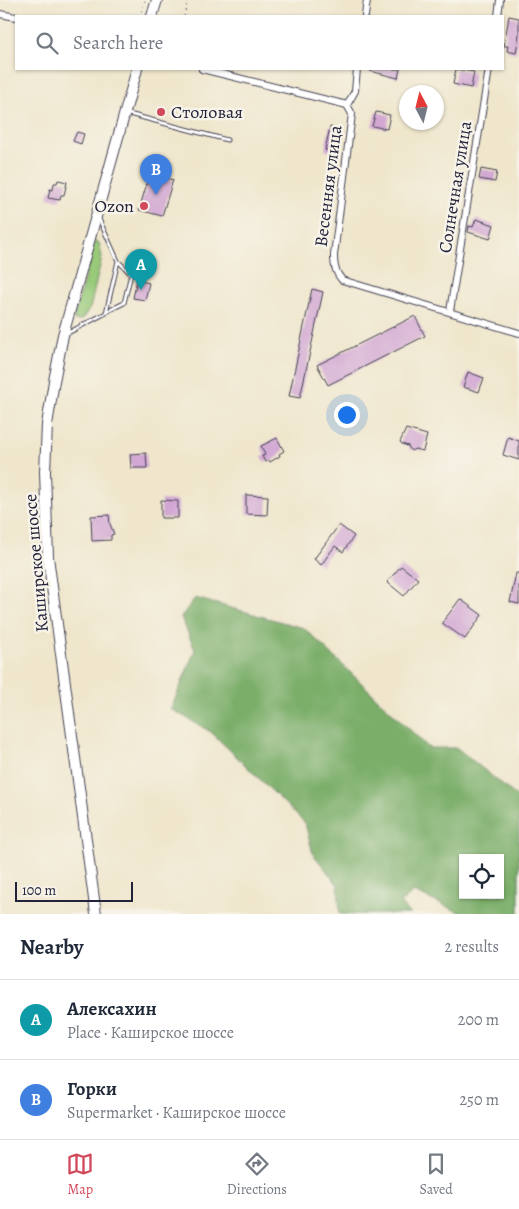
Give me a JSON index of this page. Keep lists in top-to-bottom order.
{
  "streets": {
    "main road": ["Каширское шоссе"],
    "street": ["Весенняя улица", "Солнечная улица"]
  },
  "crossings": [
    ["Весенняя улица", "Солнечная улица"]
  ],
  "places": ["Столовая", "Ozon"],
  "scale_bar": "100 m",
  "north": "top",
  "page": {
    "search": "Search here",
    "pins": ["B", "A"],
    "scale": "100 m",
    "heading": ["Nearby", "2 results"],
    "list": [
      {
        "mark": "A",
        "name": "Алексахин",
        "note": "Place · Каширское шоссе",
        "value": "200 m"
      },
      {
        "mark": "B",
        "name": "Горки",
        "note": "Supermarket · Каширское шоссе",
        "value": "250 m"
      }
    ],
    "nav": ["Map", "Directions", "Saved"]
  }
}
